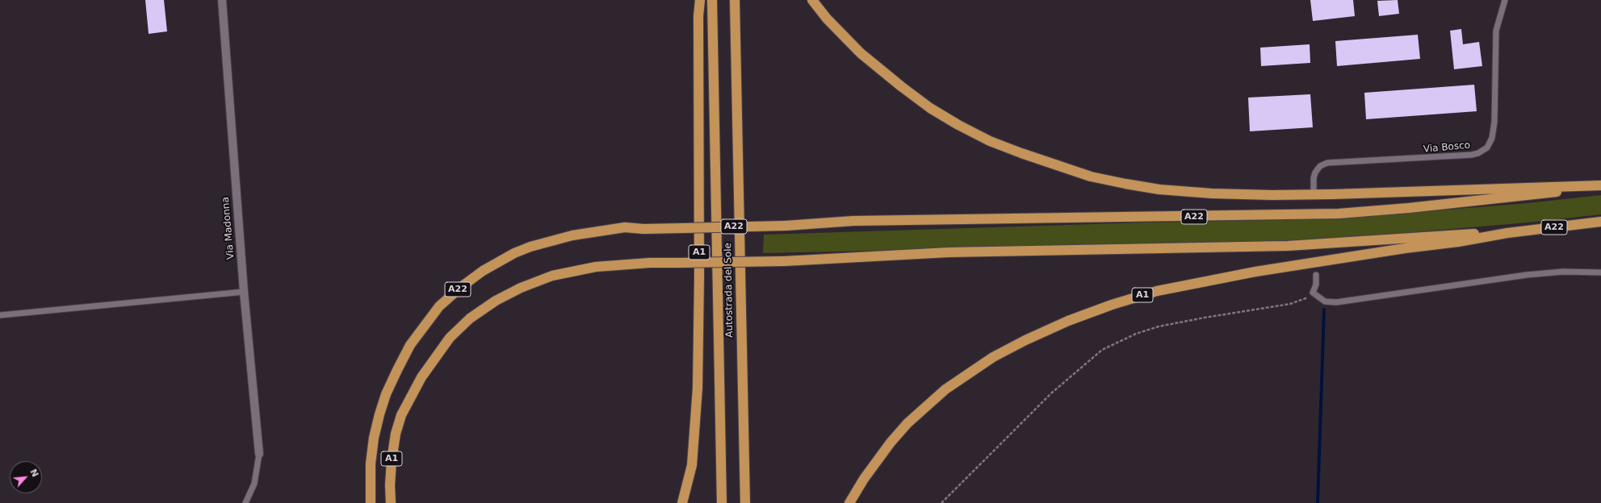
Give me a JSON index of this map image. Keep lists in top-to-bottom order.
{
  "streets": {
    "highway": ["A22", "A1", "Autostrada del Sole"],
    "street": ["Via Madonna"],
    "lane": ["Via Bosco"]
  },
  "crossings": [
    ["A22", "A1"]
  ],
  "north": "top right"
}
